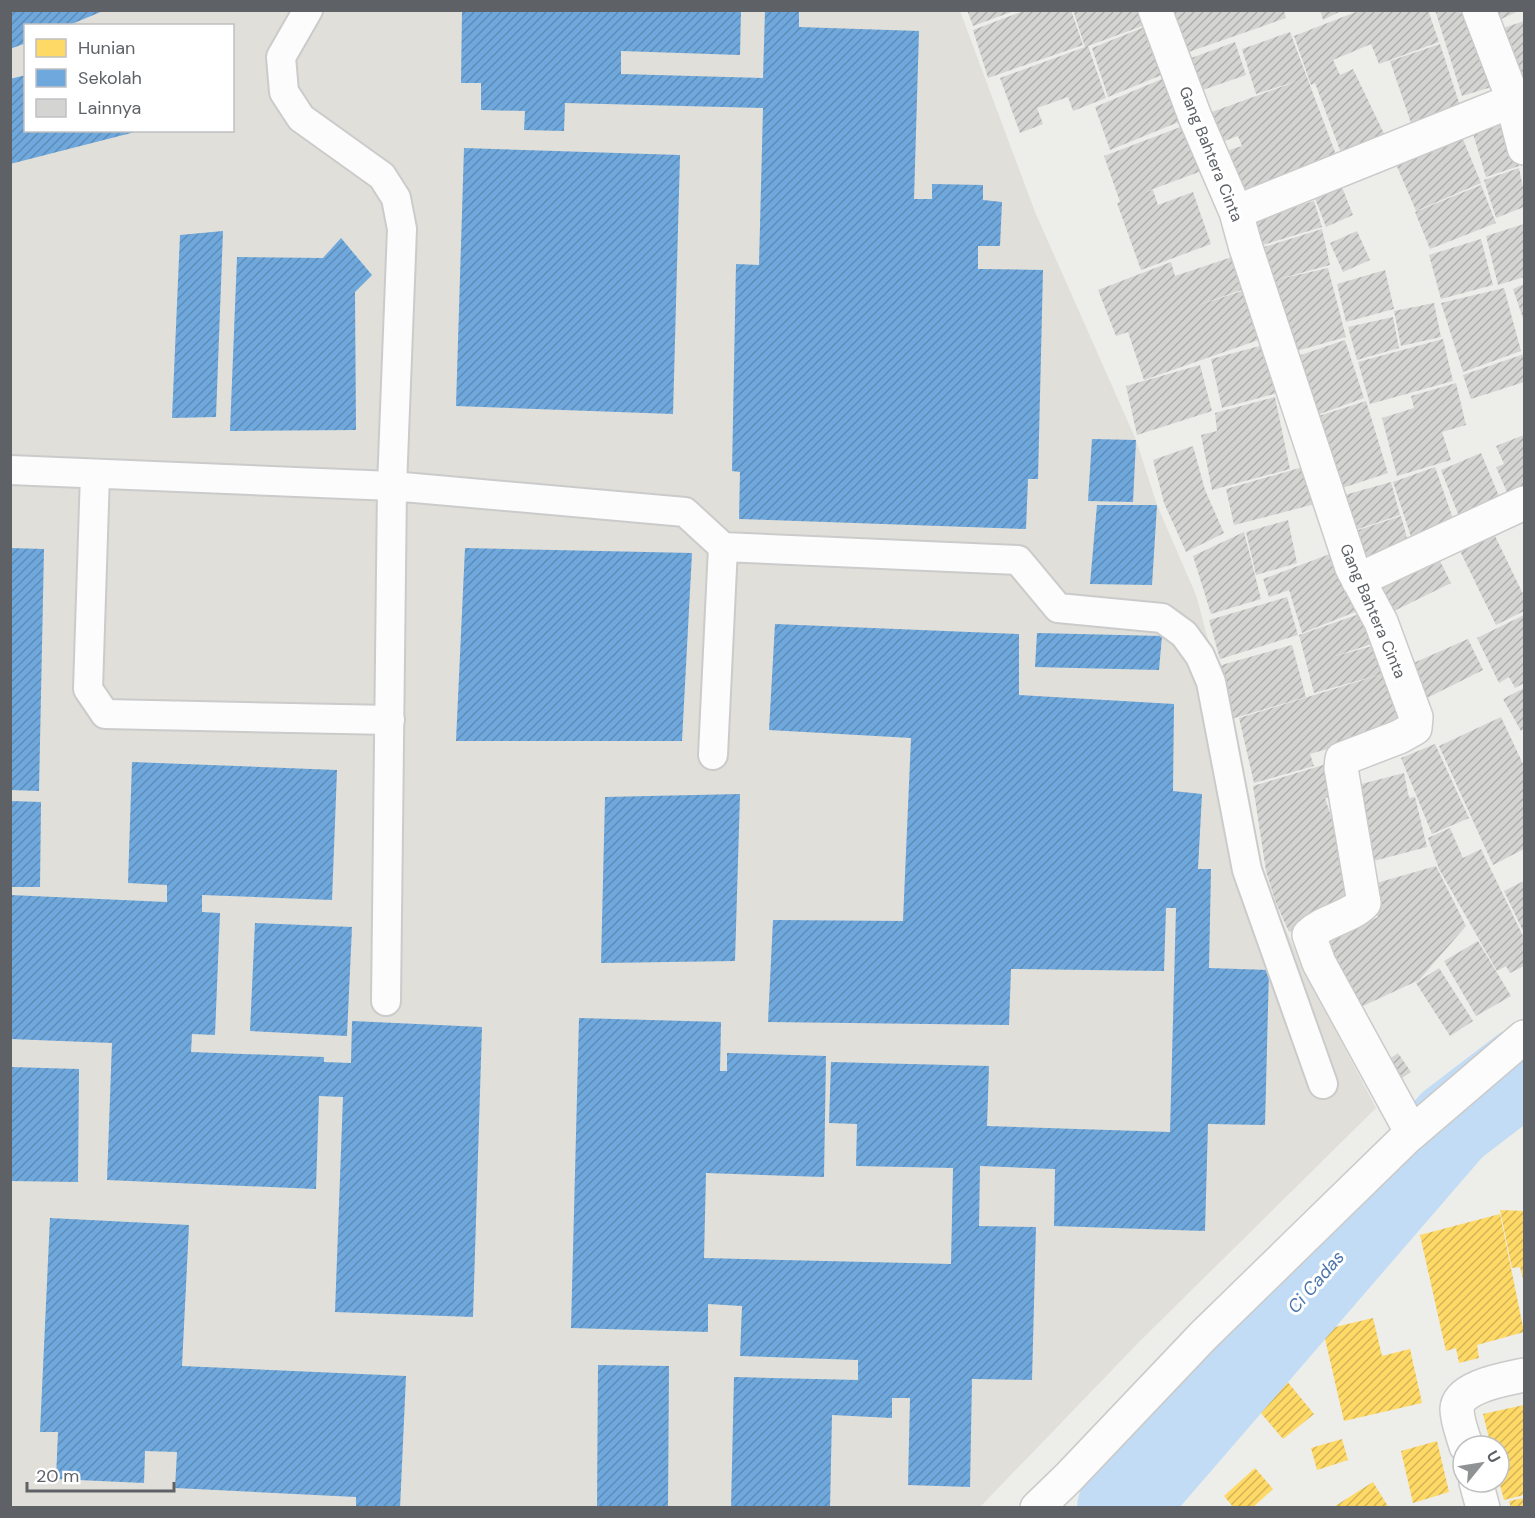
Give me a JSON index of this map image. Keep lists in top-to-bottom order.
{
  "streets": {
    "street": ["Gang Bahtera Cinta"]
  },
  "water": ["Ci Cadas"],
  "legend": ["Hunian", "Sekolah", "Lainnya"],
  "scale_bar": "20 m",
  "north": "top right"
}
